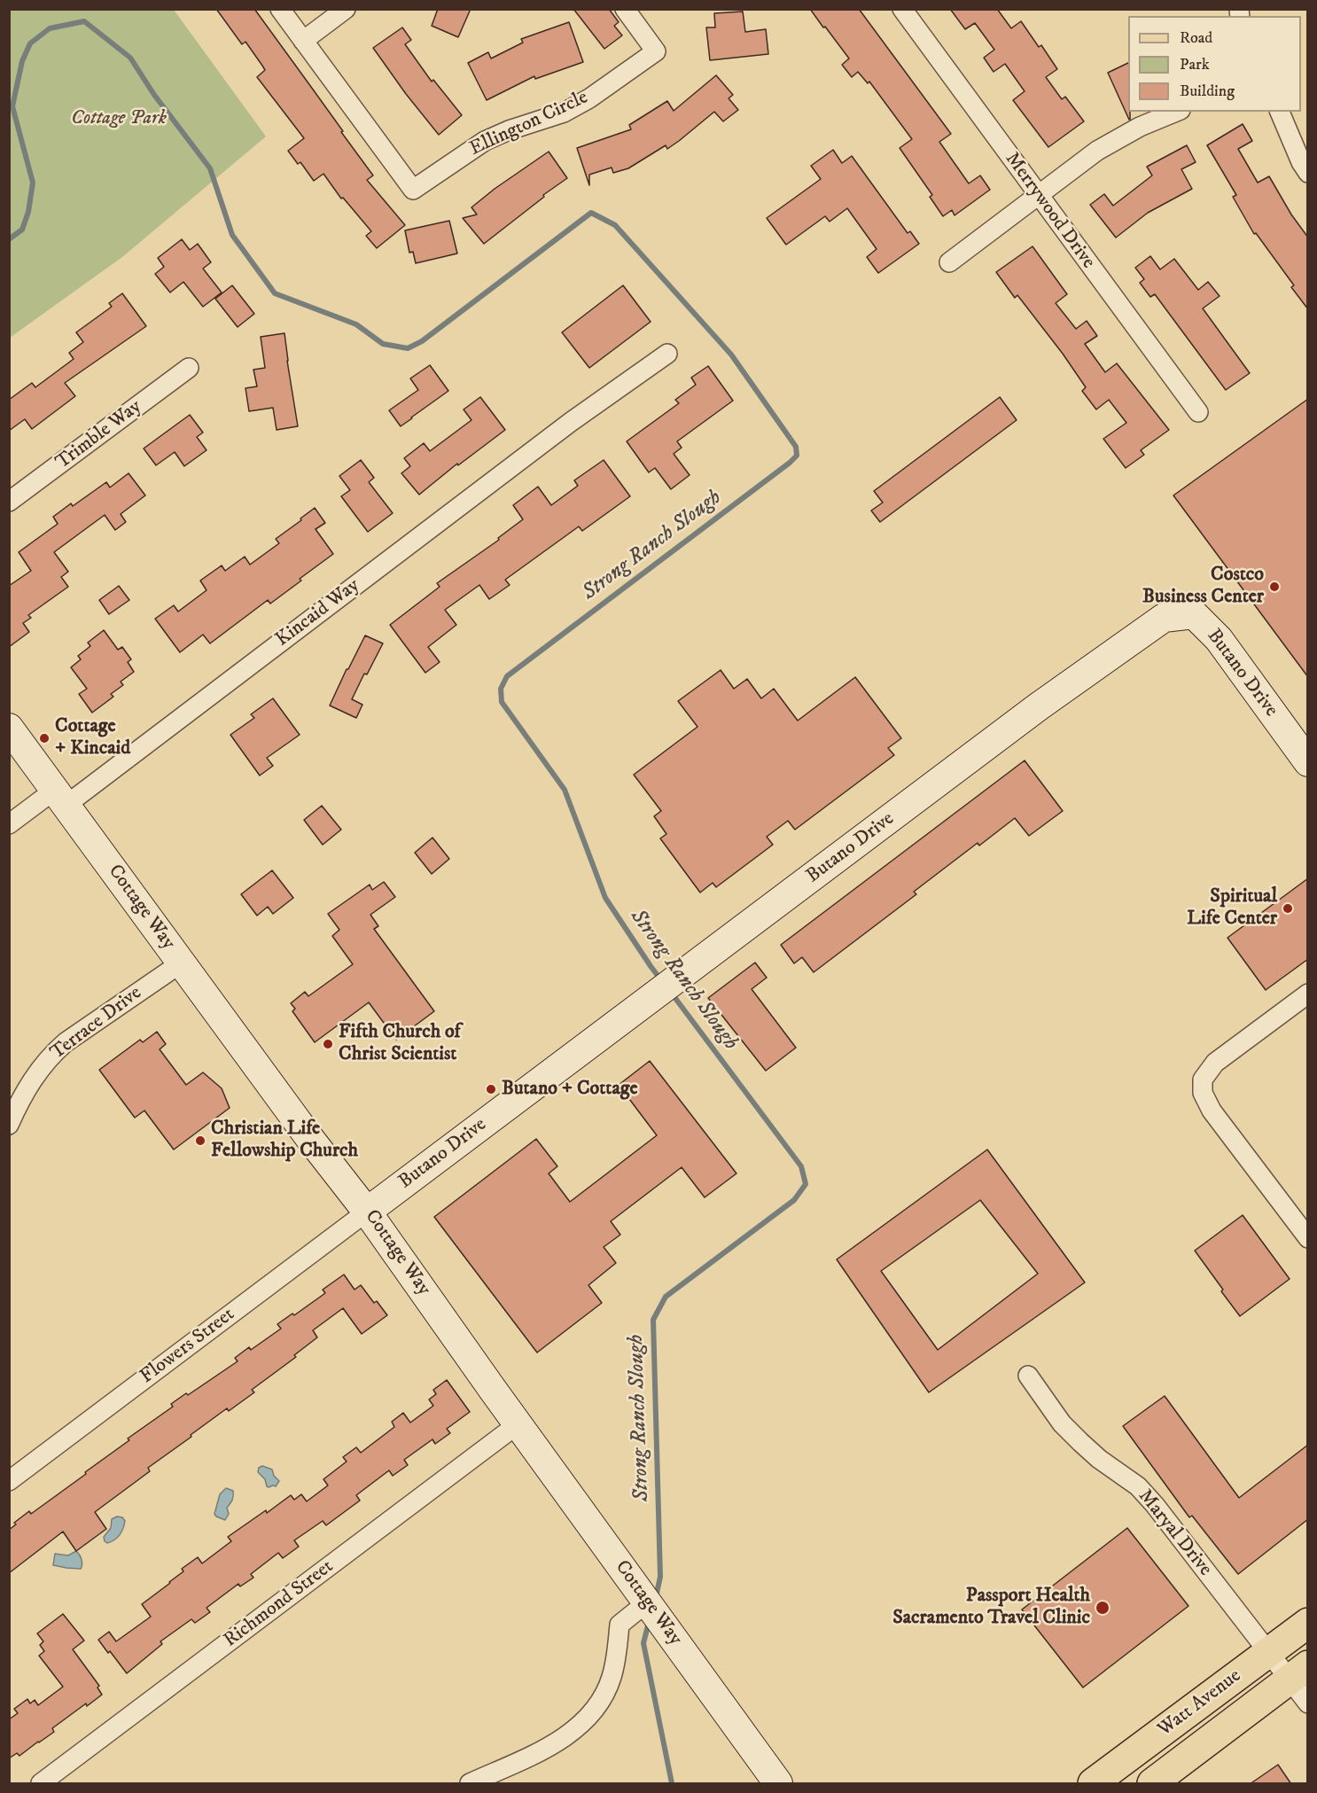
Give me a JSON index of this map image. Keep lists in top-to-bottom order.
{
  "streets": {
    "main road": ["Watt Avenue"],
    "street": [
      "Ellington Circle",
      "Merrywood Drive",
      "Trimble Way",
      "Kincaid Way",
      "Butano Drive",
      "Cottage Way",
      "Terrace Drive",
      "Flowers Street",
      "Maryal Drive",
      "Richmond Street"
    ]
  },
  "crossings": [
    ["Kincaid Way", "Cottage Way"],
    ["Butano Drive", "Cottage Way"],
    ["Butano Drive", "Flowers Street"],
    ["Cottage Way", "Terrace Drive"],
    ["Cottage Way", "Flowers Street"],
    ["Cottage Way", "Richmond Street"],
    ["Maryal Drive", "Watt Avenue"]
  ],
  "water": ["Strong Ranch Slough"],
  "parks": ["Cottage Park"],
  "places": [
    "Costco Business Center",
    "Cottage + Kincaid",
    "Spiritual Life Center",
    "Fifth Church of Christ Scientist",
    "Butano + Cottage",
    "Christian Life Fellowship Church",
    "Passport Health Sacramento Travel Clinic"
  ],
  "legend": ["Road", "Park", "Building"]
}
